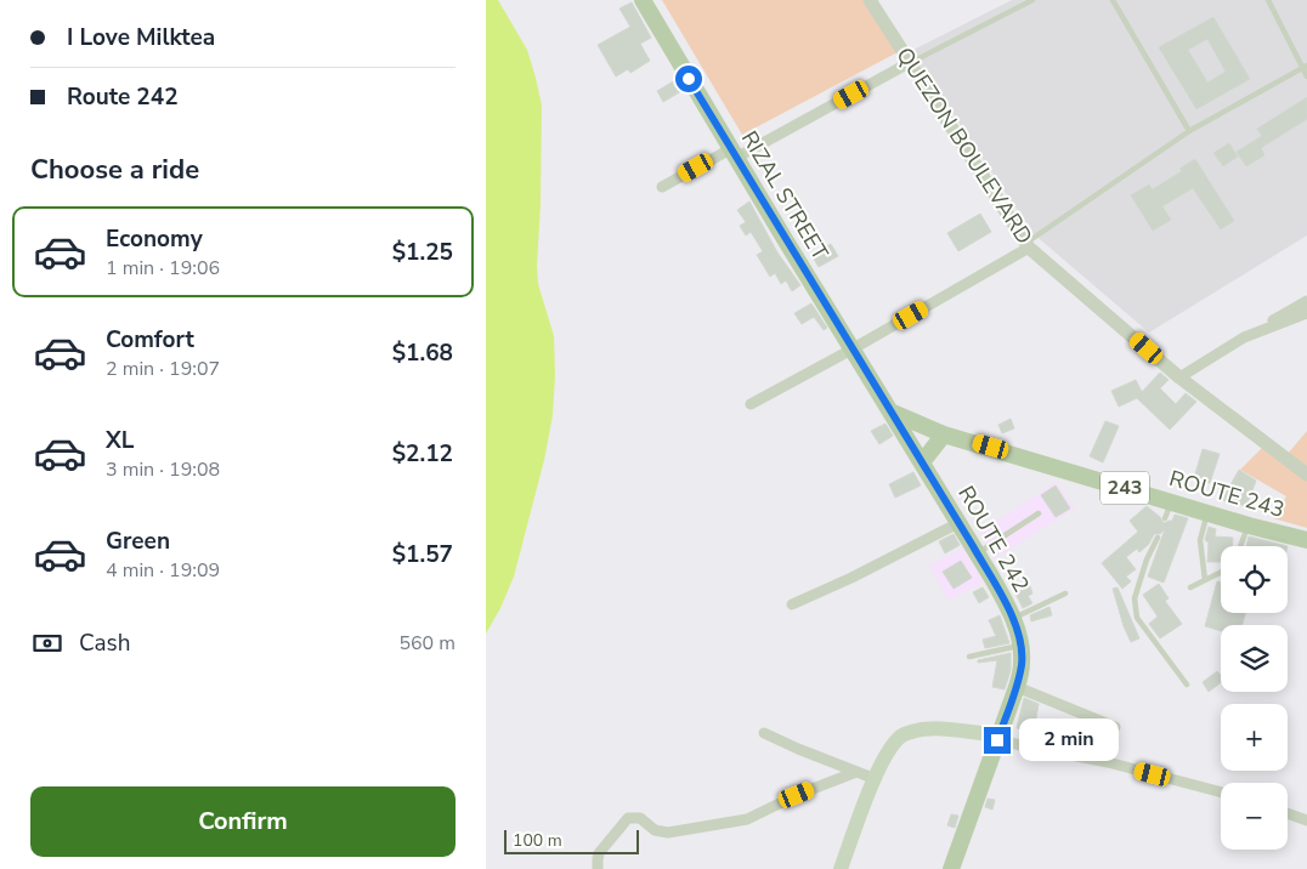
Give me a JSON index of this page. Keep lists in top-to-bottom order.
{
  "streets": {
    "main road": [
      "RIZAL STREET",
      "243",
      "ROUTE 243",
      "ROUTE 242"
    ],
    "street": ["QUEZON BOULEVARD"]
  },
  "crossings": [
    ["RIZAL STREET", "ROUTE 243"],
    ["RIZAL STREET", "ROUTE 242"],
    ["ROUTE 243", "ROUTE 242"]
  ],
  "scale_bar": "100 m",
  "page": {
    "banner": ["I Love Milktea", "Route 242"],
    "heading": "Choose a ride",
    "list": [
      {
        "name": "Economy",
        "note": "1 min · 19:06",
        "value": "$1.25"
      },
      {
        "name": "Comfort",
        "note": "2 min · 19:07",
        "value": "$1.68"
      },
      {
        "name": "XL",
        "note": "3 min · 19:08",
        "value": "$2.12"
      },
      {
        "name": "Green",
        "note": "4 min · 19:09",
        "value": "$1.57"
      }
    ],
    "map_buttons": ["+", "−"],
    "pay": ["Cash", "560 m"],
    "bubble": "2 min",
    "buttons": "Confirm",
    "scale": "100 m"
  }
}
